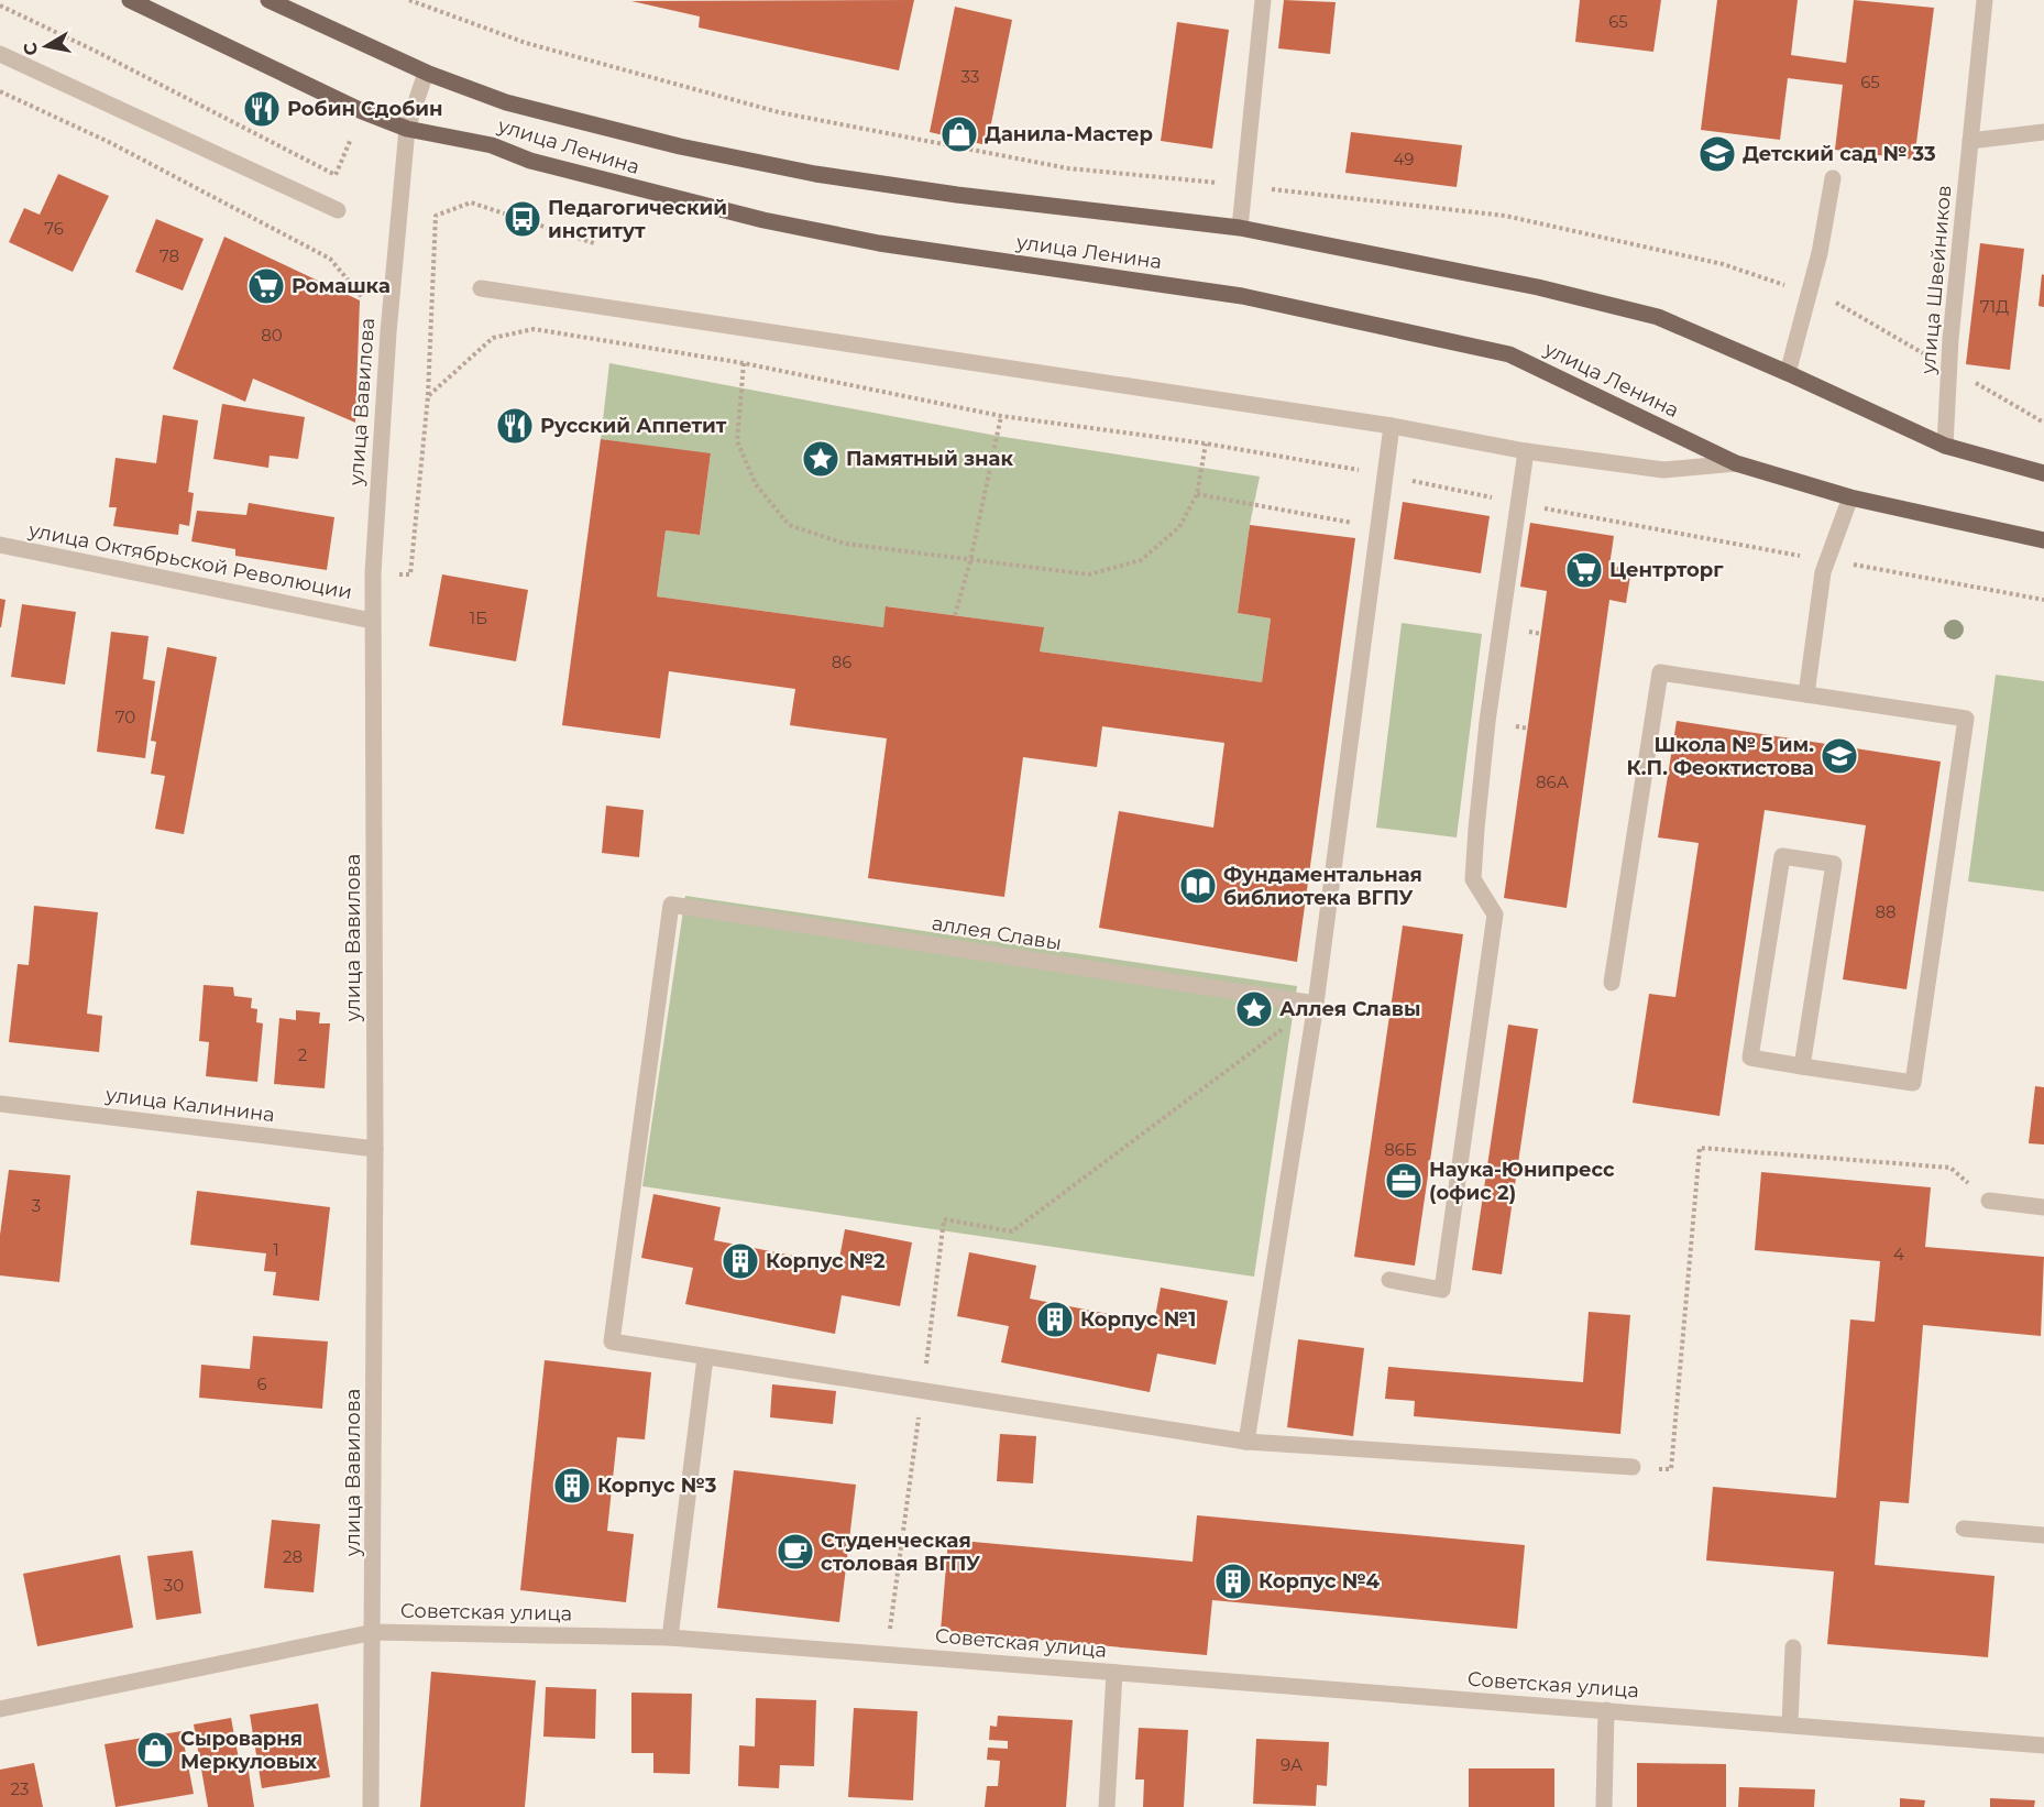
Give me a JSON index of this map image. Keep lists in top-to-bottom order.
{
  "streets": {
    "main road": ["улица Ленина"],
    "street": [
      "улица Швейников",
      "улица Вавилова",
      "улица Октябрьской Революции",
      "аллея Славы",
      "улица Калинина",
      "Советская улица"
    ]
  },
  "crossings": [
    ["улица Ленина", "улица Швейников"],
    ["улица Ленина", "улица Вавилова"],
    ["улица Вавилова", "улица Октябрьской Революции"],
    ["улица Вавилова", "улица Калинина"],
    ["улица Вавилова", "Советская улица"]
  ],
  "places": {
    "restaurant": ["Робин Сдобин", "Русский Аппетит"],
    "shop": ["Данила-Мастер", "Сыроварня Меркуловых"],
    "school or university": ["Детский сад № 33", "Школа № 5 им. К.П. Феоктистова"],
    "bus stop": ["Педагогический институт"],
    "supermarket": ["Ромашка", "Центрторг"],
    "place": ["Памятный знак", "Аллея Славы"],
    "library": ["Фундаментальная библиотека ВГПУ"],
    "office": ["Наука-Юнипресс (офис 2)"],
    "building": [
      "Корпус №2",
      "Корпус №1",
      "Корпус №3",
      "Корпус №4"
    ],
    "cafe": ["Студенческая столовая ВГПУ"]
  },
  "house_numbers": [
    "65",
    "33",
    "65",
    "49",
    "76",
    "78",
    "71Д",
    "80",
    "1Б",
    "86",
    "70",
    "86А",
    "88",
    "2",
    "86Б",
    "3",
    "1",
    "4",
    "6",
    "28",
    "30",
    "9А",
    "23"
  ],
  "north": "left"
}
